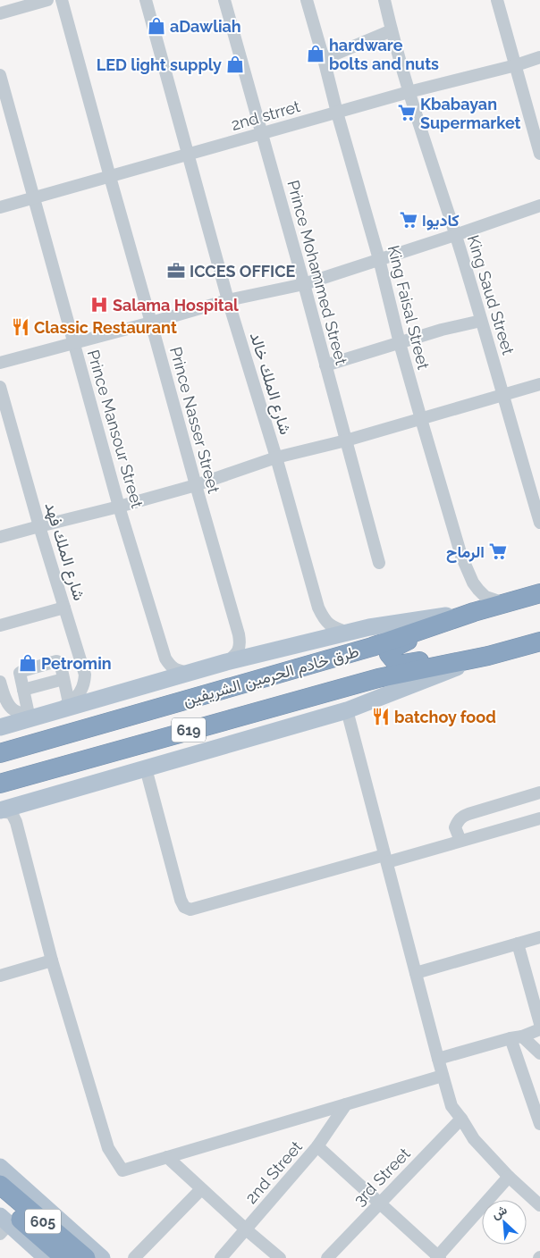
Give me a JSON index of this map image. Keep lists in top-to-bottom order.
{
  "streets": {
    "highway": ["طرق خادم الحرمين الشريفين", "619", "605"],
    "street": [
      "2nd strret",
      "Prince Mohammed Street",
      "King Saud Street",
      "King Faisal Street",
      "شارع الملك خالد",
      "Prince Nasser Street",
      "Prince Mansour Street",
      "شارع الملك فهد",
      "2nd Street",
      "3rd Street"
    ]
  },
  "crossings": [
    ["2nd strret", "Prince Mohammed Street"],
    ["2nd strret", "King Saud Street"],
    ["2nd strret", "King Faisal Street"],
    ["2nd strret", "شارع الملك خالد"],
    ["2nd strret", "Prince Nasser Street"],
    ["2nd strret", "Prince Mansour Street"],
    ["King Faisal Street", "طرق خادم الحرمين الشريفين"]
  ],
  "places": {
    "shop": [
      "aDawliah",
      "hardware bolts and nuts",
      "LED light supply",
      "Petromin"
    ],
    "supermarket": ["Kbabayan Supermarket", "كاديوا", "الرماح"],
    "office": ["ICCES OFFICE"],
    "hospital": ["Salama Hospital"],
    "restaurant": ["Classic Restaurant", "batchoy food"]
  },
  "north": "top left"
}
